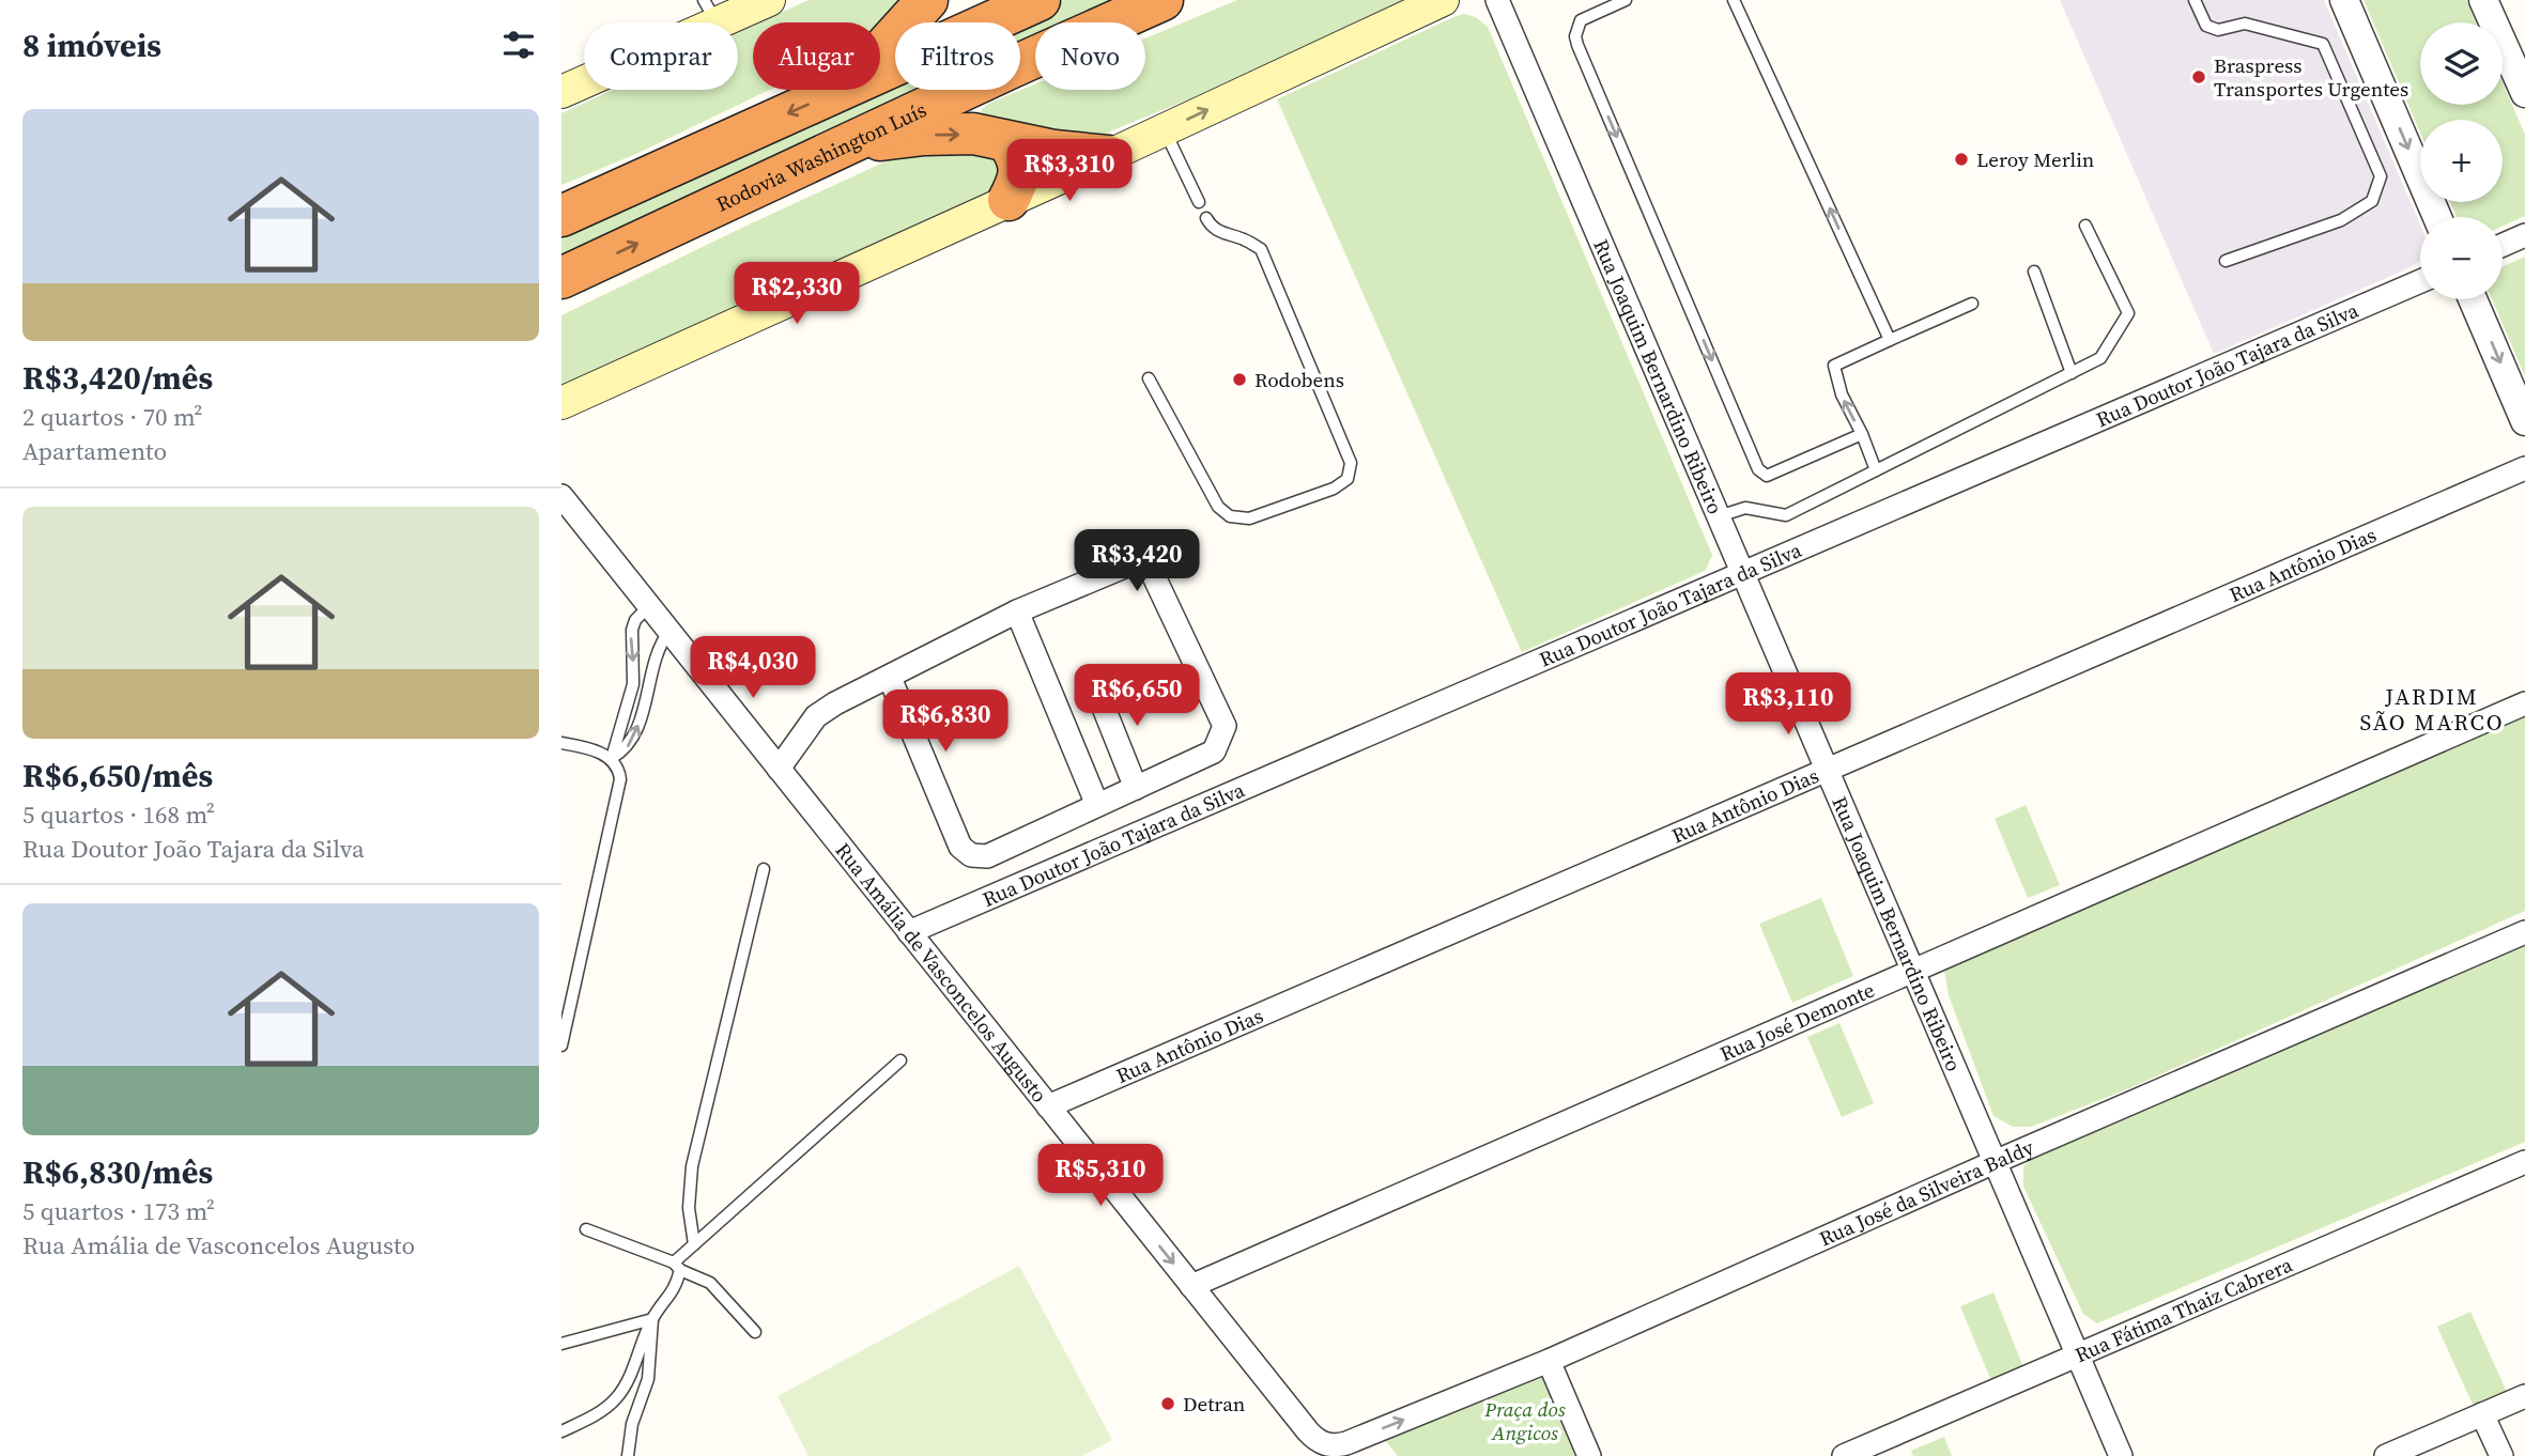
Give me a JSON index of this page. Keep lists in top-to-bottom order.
{
  "streets": {
    "highway": ["Rodovia Washington Luís"],
    "street": [
      "Rua Doutor João Tajara da Silva",
      "Rua Joaquim Bernardino Ribeiro",
      "Rua Antônio Dias",
      "Rua Amália de Vasconcelos Augusto",
      "Rua José Demonte",
      "Rua José da Silveira Baldy",
      "Rua Fátima Thaiz Cabrera"
    ]
  },
  "crossings": [
    ["Rua Doutor João Tajara da Silva", "Rua Joaquim Bernardino Ribeiro"],
    ["Rua Doutor João Tajara da Silva", "Rua Amália de Vasconcelos Augusto"],
    ["Rua Joaquim Bernardino Ribeiro", "Rua Antônio Dias"],
    ["Rua Joaquim Bernardino Ribeiro", "Rua José Demonte"],
    ["Rua Joaquim Bernardino Ribeiro", "Rua José da Silveira Baldy"],
    ["Rua Joaquim Bernardino Ribeiro", "Rua Fátima Thaiz Cabrera"],
    ["Rua Antônio Dias", "Rua Amália de Vasconcelos Augusto"],
    ["Rua Amália de Vasconcelos Augusto", "Rua José Demonte"],
    ["Rua Amália de Vasconcelos Augusto", "Rua José da Silveira Baldy"]
  ],
  "districts": ["JARDIM SÃO MARCO"],
  "parks": ["Praça dos Angicos"],
  "places": [
    "Braspress Transportes Urgentes",
    "Leroy Merlin",
    "Rodobens",
    "Detran"
  ],
  "page": {
    "heading": "8 imóveis",
    "map_buttons": ["+", "−"],
    "chip": [
      "Comprar",
      "Alugar",
      "Filtros",
      "Novo"
    ],
    "list": [
      {
        "name": "R$3,420/mês",
        "note": "2 quartos · 70 m² · Apartamento"
      },
      {
        "name": "R$6,650/mês",
        "note": "5 quartos · 168 m² · Rua Doutor João Tajara da Silva"
      },
      {
        "name": "R$6,830/mês",
        "note": "5 quartos · 173 m² · Rua Amália de Vasconcelos Augusto"
      }
    ],
    "price": [
      "R$3,310",
      "R$2,330",
      "R$3,420",
      "R$4,030",
      "R$6,650",
      "R$3,110",
      "R$6,830",
      "R$5,310"
    ]
  }
}
